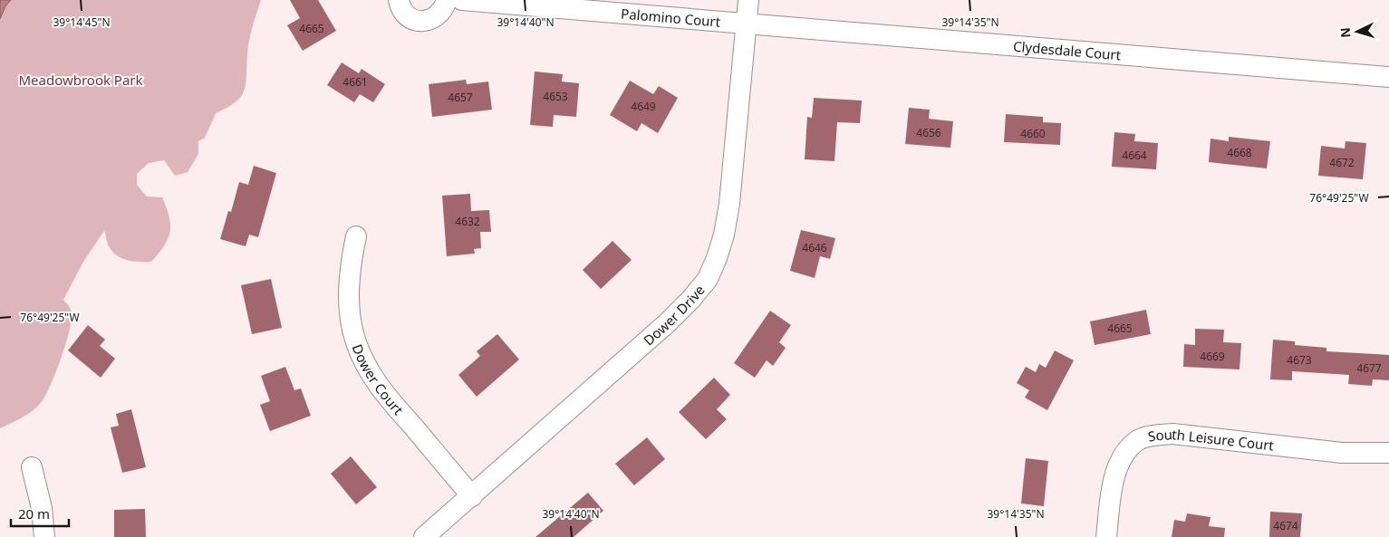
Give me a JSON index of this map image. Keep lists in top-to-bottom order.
{
  "streets": {
    "street": [
      "Palomino Court",
      "Clydesdale Court",
      "Dower Drive",
      "Dower Court",
      "South Leisure Court"
    ]
  },
  "crossings": [
    ["Palomino Court", "Clydesdale Court"],
    ["Palomino Court", "Dower Drive"],
    ["Clydesdale Court", "Dower Drive"],
    ["Dower Drive", "Dower Court"]
  ],
  "parks": ["Meadowbrook Park"],
  "house_numbers": [
    "4665",
    "4661",
    "4653",
    "4657",
    "4649",
    "4656",
    "4660",
    "4668",
    "4664",
    "4672",
    "4632",
    "4646",
    "4665",
    "4669",
    "4673",
    "4677",
    "4674"
  ],
  "scale_bar": "20 m",
  "north": "left",
  "coordinates": [
    "39°14'45\"N",
    "39°14'40\"N",
    "39°14'35\"N",
    "76°49'25\"W"
  ]
}
